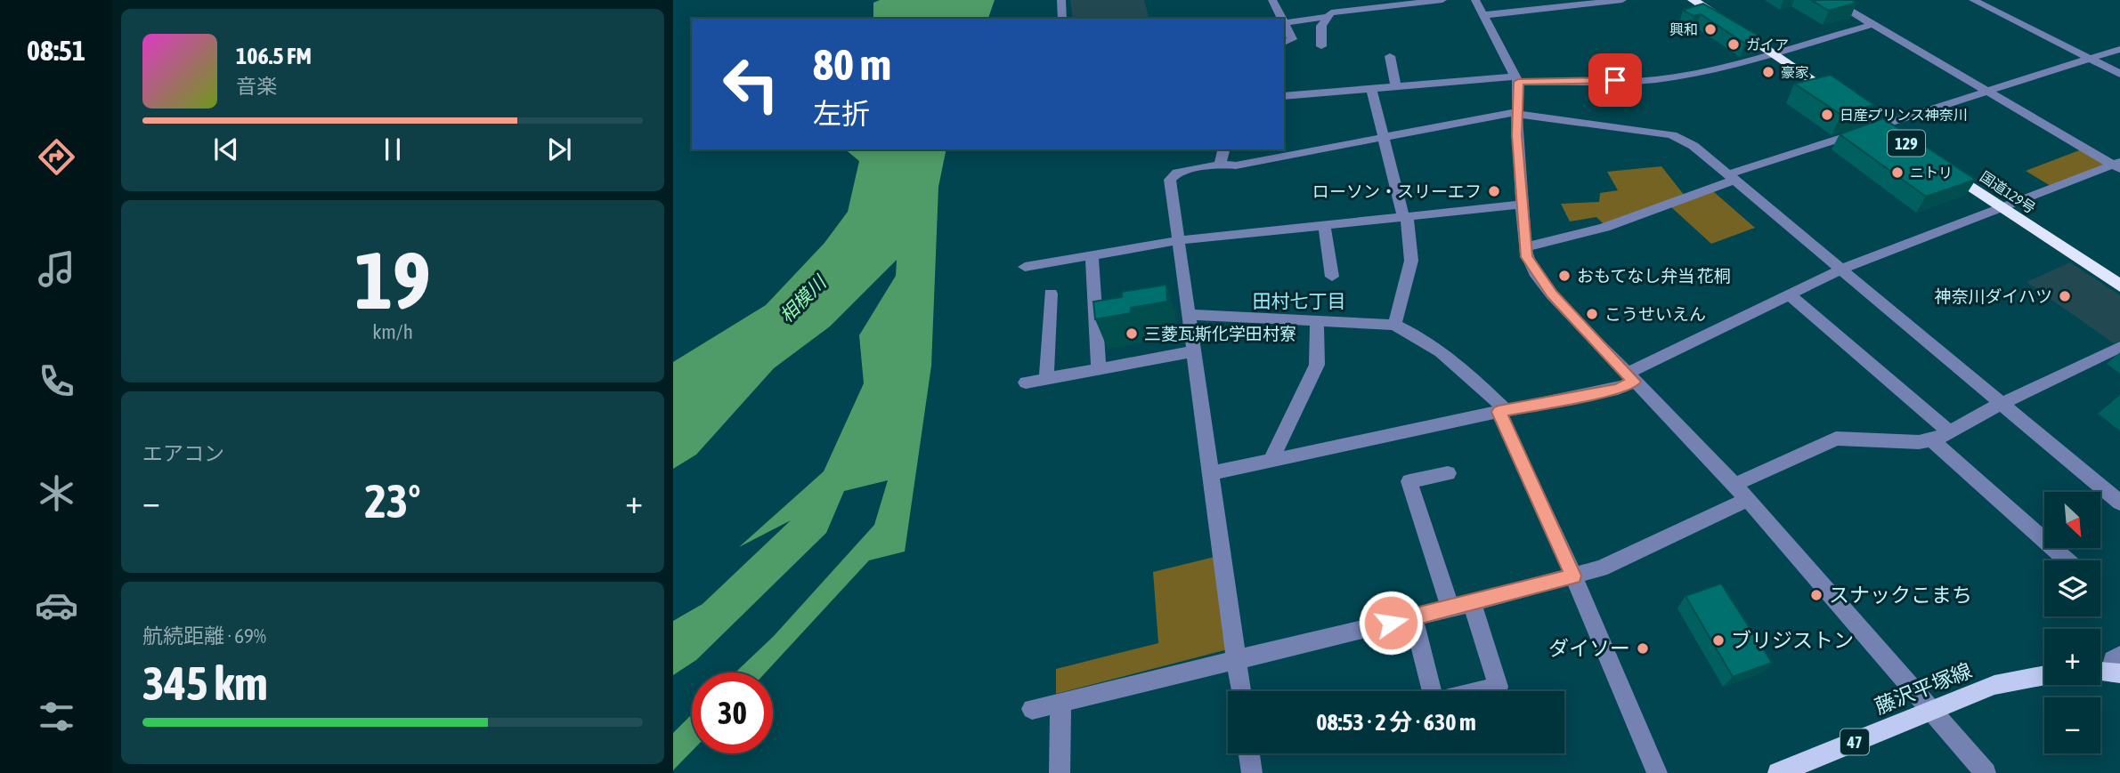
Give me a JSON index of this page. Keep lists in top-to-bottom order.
{
  "streets": {
    "highway": ["129", "国道129号"],
    "main road": ["藤沢平塚線", "47"]
  },
  "districts": ["田村七丁目"],
  "water": ["相模川"],
  "places": [
    "興和",
    "ガイア",
    "豪家",
    "日産プリンス神奈川",
    "ニトリ",
    "ローソン・スリーエフ",
    "おもてなし弁当 花桐",
    "神奈川ダイハツ",
    "こうせいえん",
    "三菱瓦斯化学田村寮",
    "スナックこまち",
    "ブリジストン",
    "ダイソー"
  ],
  "north": "bottom right",
  "page": {
    "tabs": "08:51",
    "turn": ["80 m", "左折"],
    "song": ["106.5 FM", "音楽"],
    "tile": [
      ["19", "km/h"],
      "エアコン",
      ["航続距離 · 69%", "345 km"]
    ],
    "heat": ["−", "23°", "+"],
    "map_buttons": ["+", "−"],
    "limit": "30",
    "trip": "08:53 · 2 分 · 630 m"
  }
}
